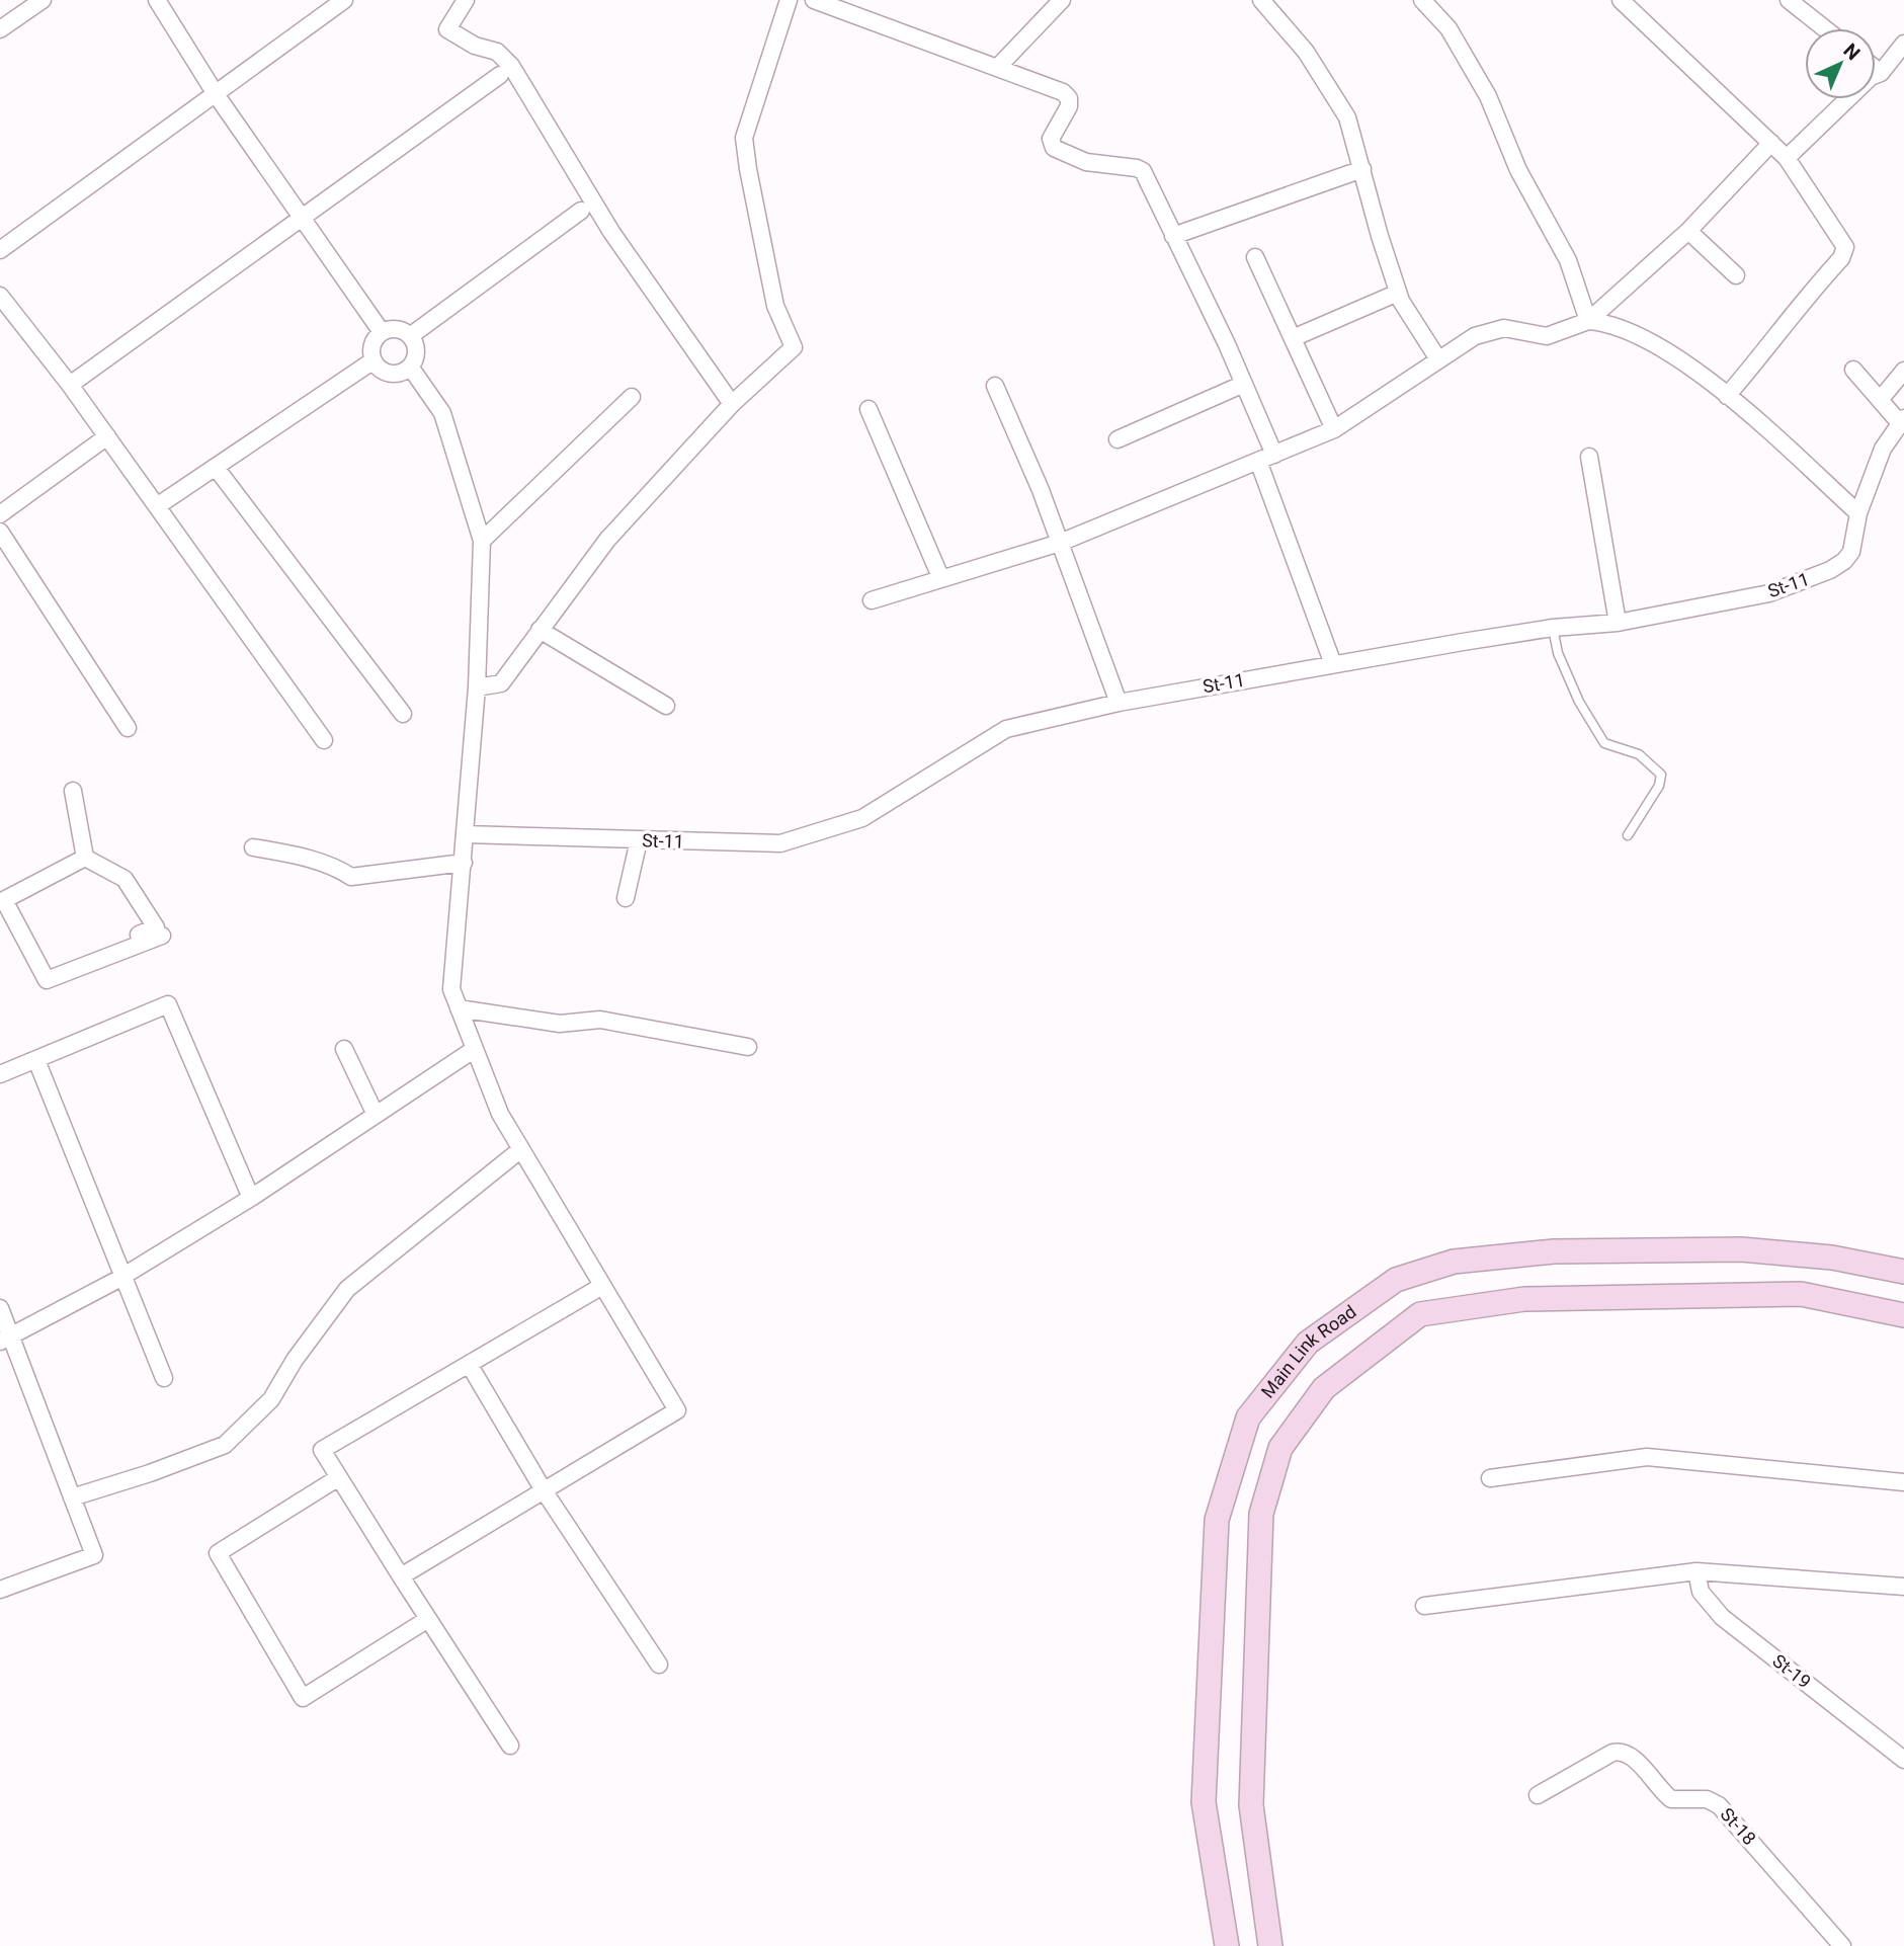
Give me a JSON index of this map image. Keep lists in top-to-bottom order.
{
  "streets": {
    "street": [
      "St-11",
      "Main Link Road",
      "St-19",
      "St-18"
    ]
  },
  "north": "top right"
}
